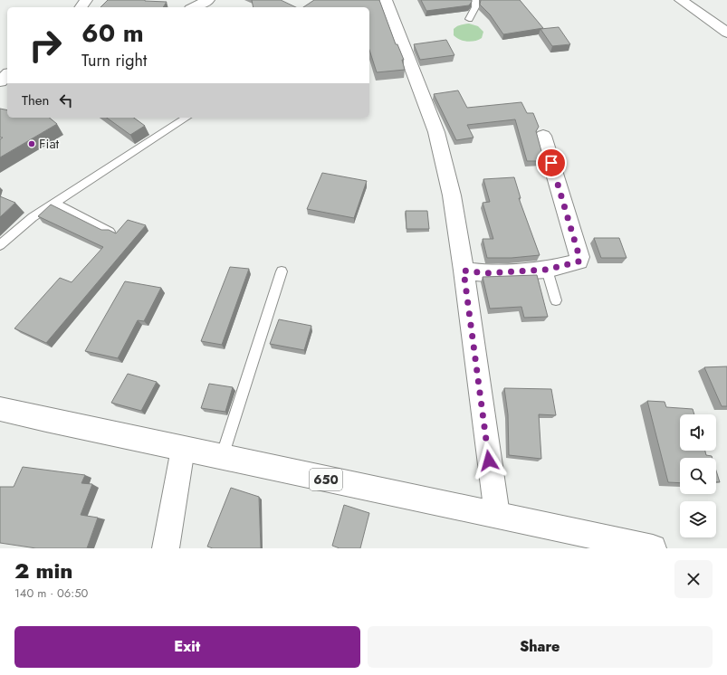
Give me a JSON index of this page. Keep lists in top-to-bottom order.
{
  "streets": {
    "street": ["650"]
  },
  "places": ["Fiat"],
  "page": {
    "turn": ["60 m", "Turn right"],
    "then": "Then",
    "heading": ["2 min", "140 m · 06:50"],
    "buttons": ["Exit", "Share"]
  }
}
